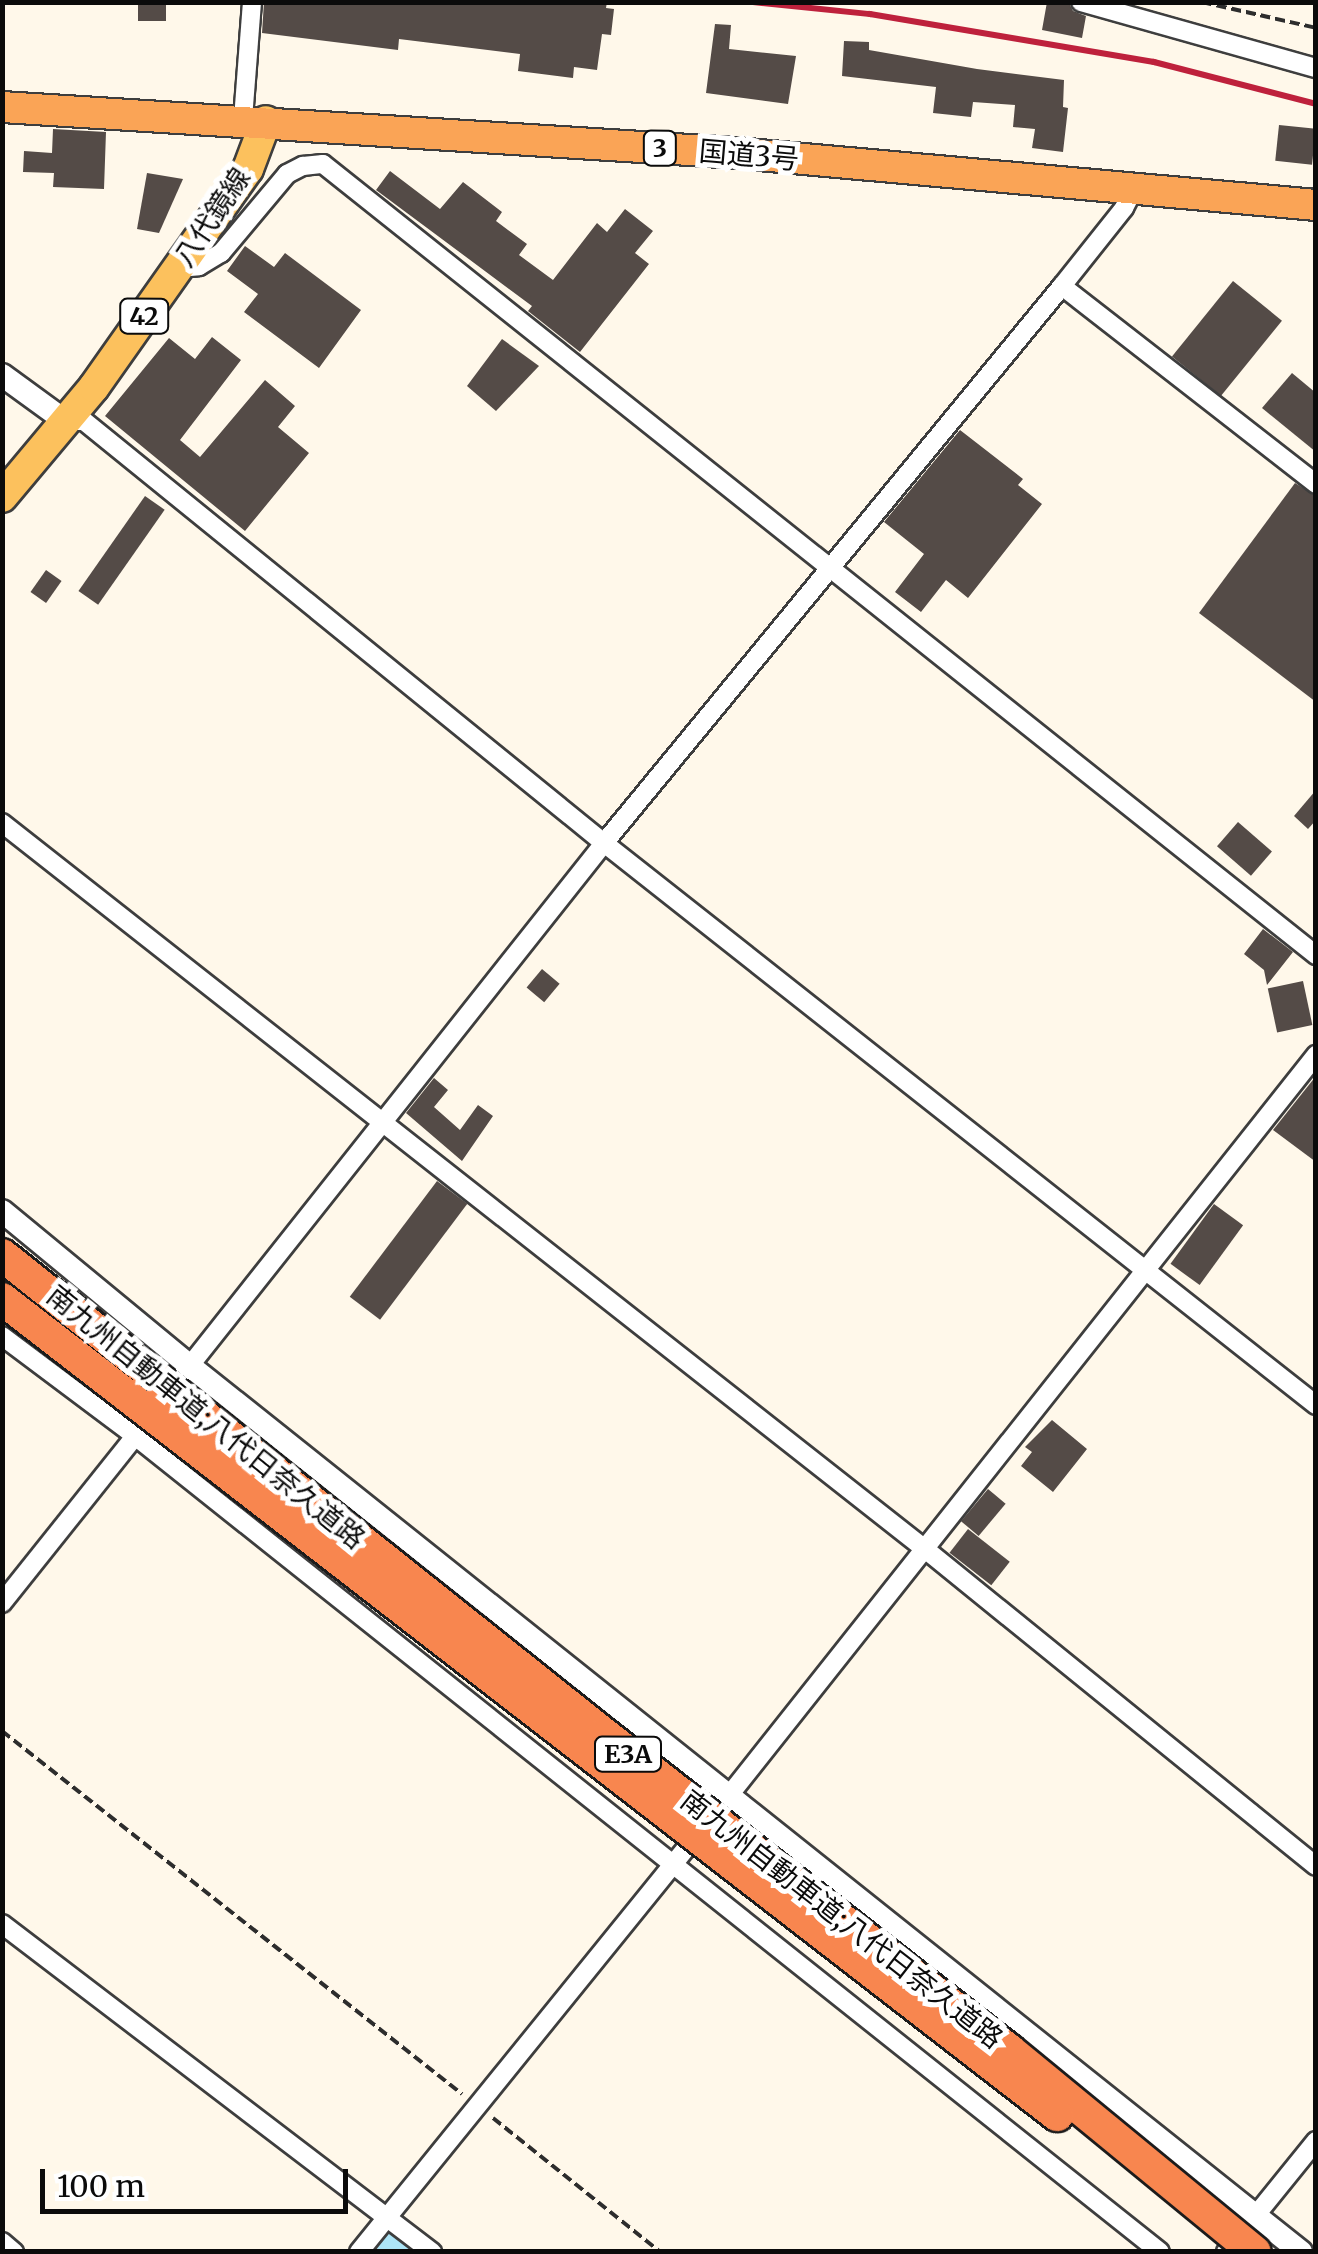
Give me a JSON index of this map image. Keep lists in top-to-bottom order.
{
  "streets": {
    "highway": [
      "3",
      "国道3号",
      "南九州自動車道;八代日奈久道路",
      "E3A"
    ],
    "main road": ["八代鏡線", "42"]
  },
  "crossings": [
    ["国道3号", "八代鏡線"]
  ],
  "scale_bar": "100 m"
}
